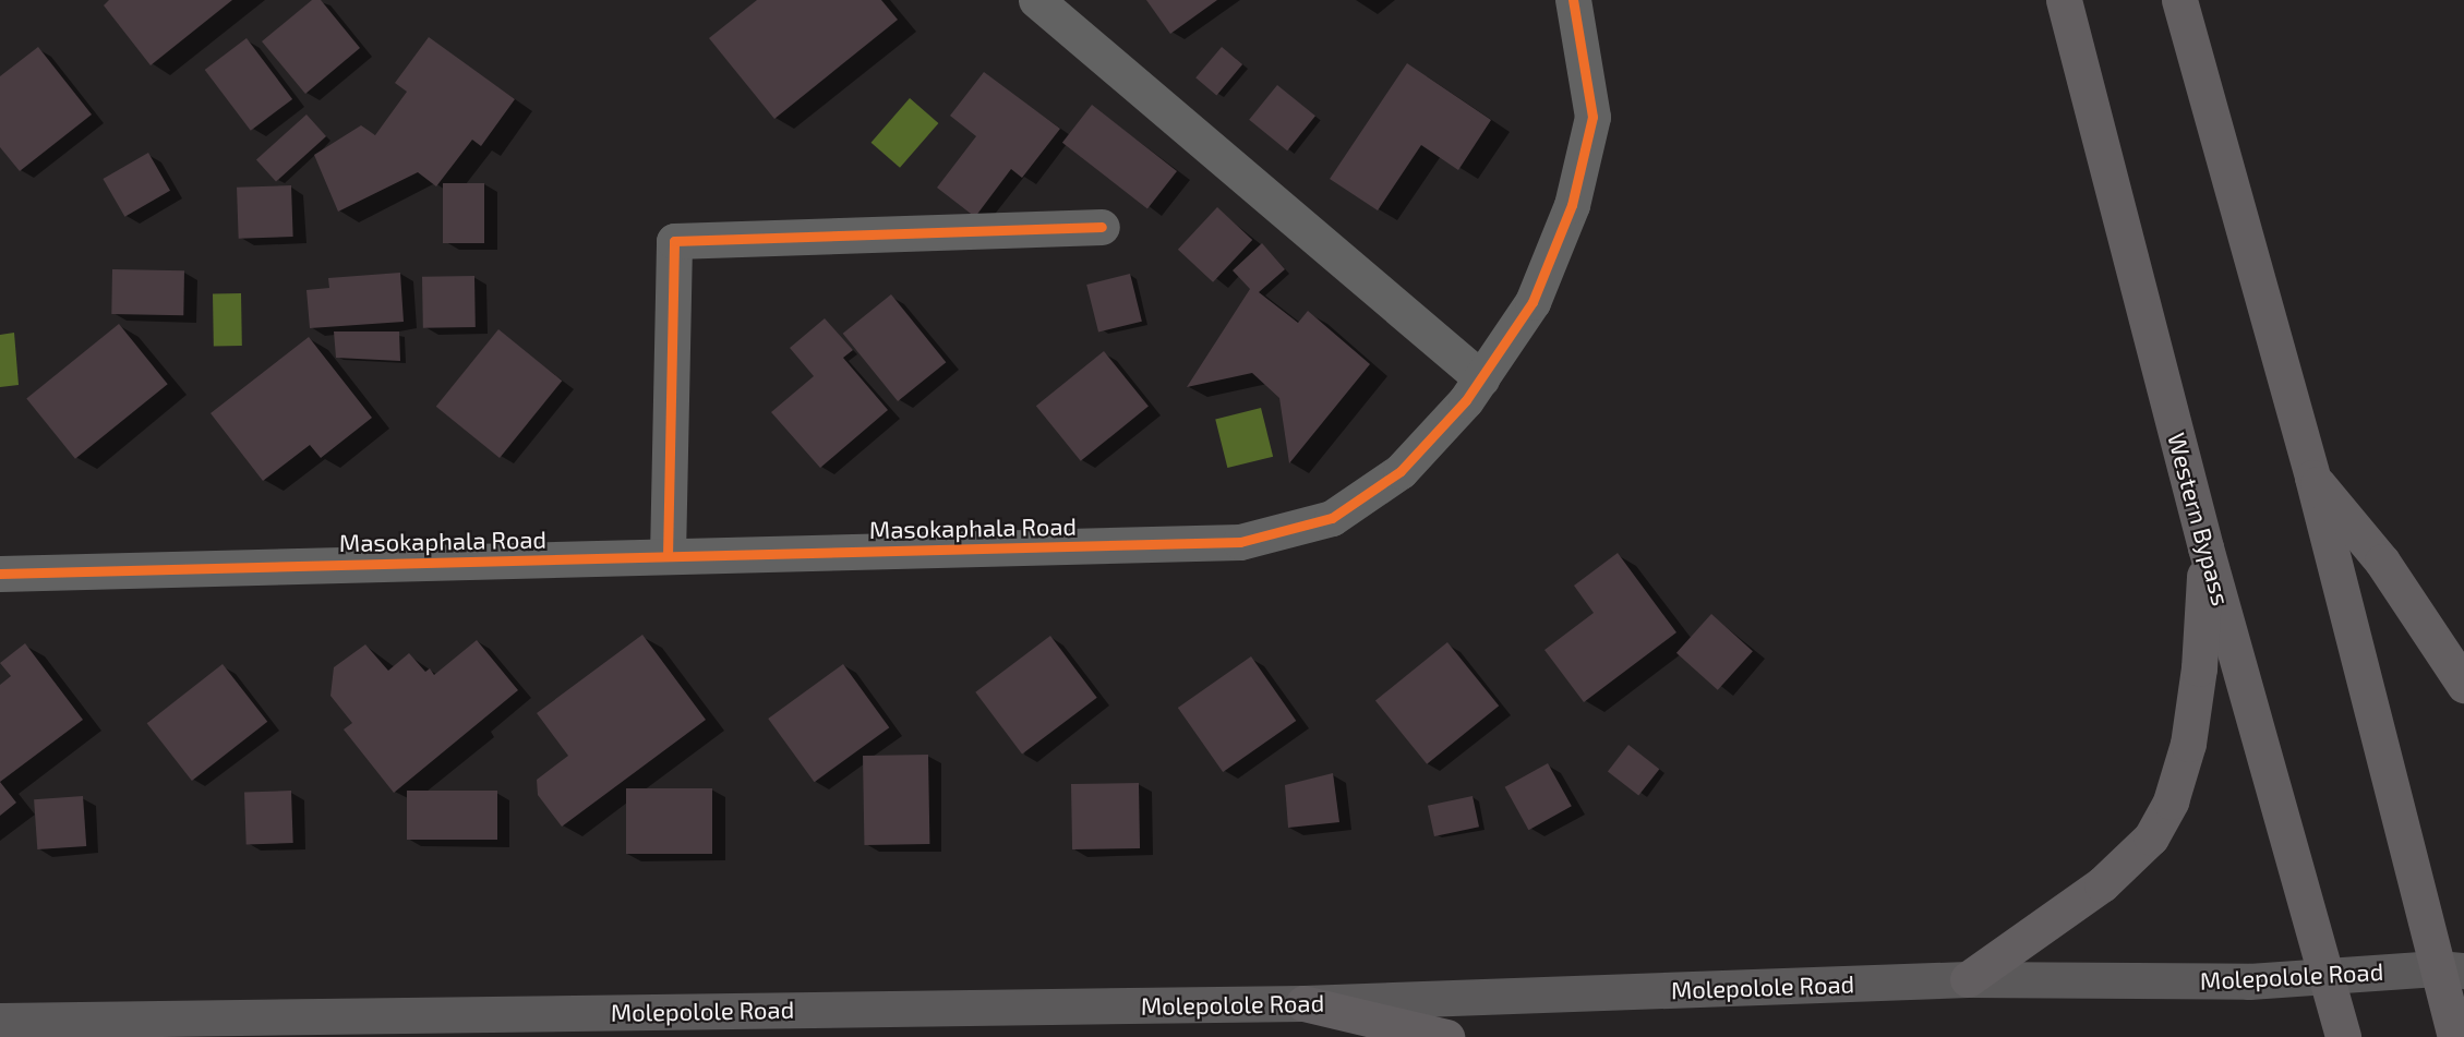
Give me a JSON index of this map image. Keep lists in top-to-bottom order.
{
  "streets": {
    "highway": ["Western Bypass"],
    "main road": ["Molepolole Road"],
    "street": ["Masokaphala Road"]
  },
  "crossings": [
    ["Western Bypass", "Molepolole Road"]
  ]
}
